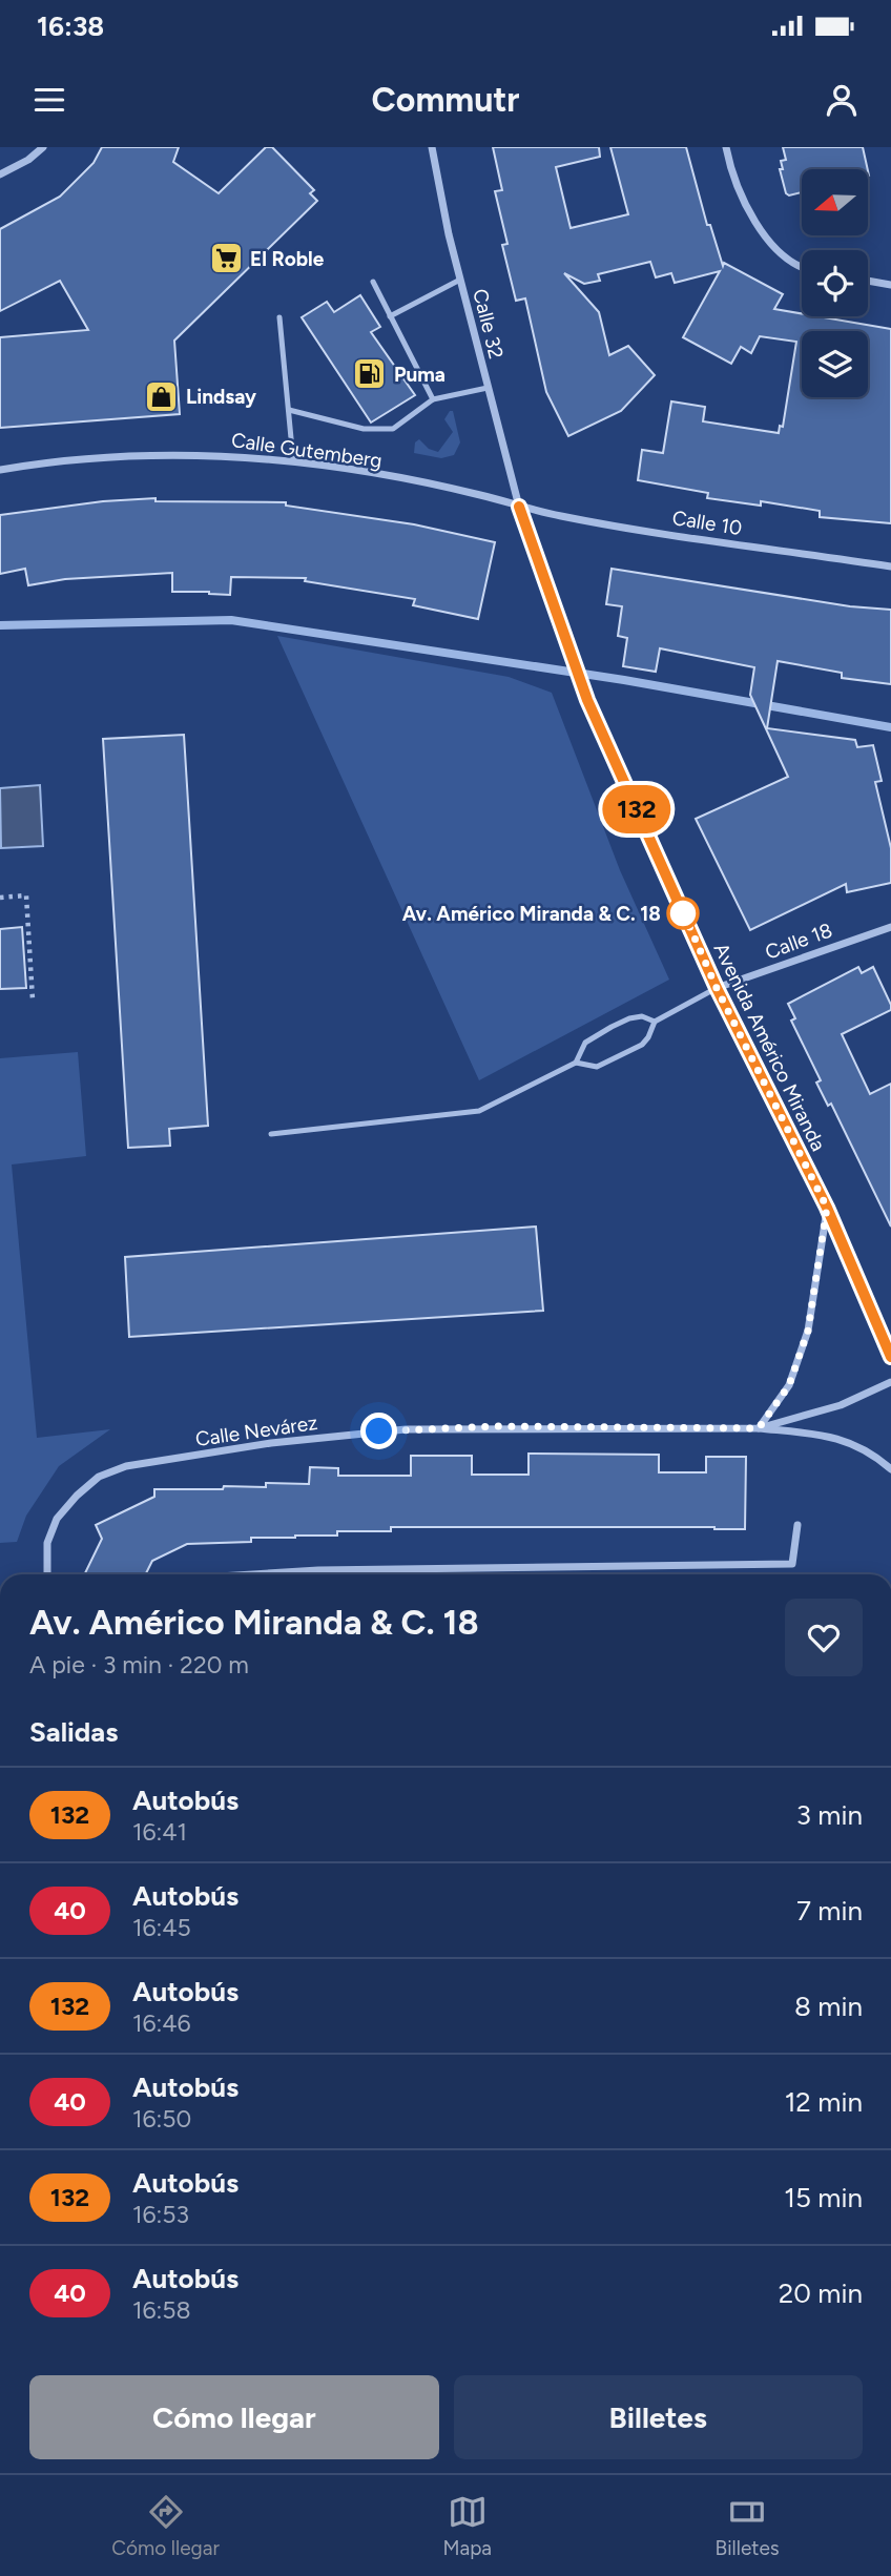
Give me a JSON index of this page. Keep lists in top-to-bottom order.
{
  "streets": {
    "street": [
      "Calle 32",
      "Calle Gutemberg",
      "Calle 10",
      "Calle 18",
      "Avenida Américo Miranda",
      "Calle Nevárez"
    ]
  },
  "crossings": [
    ["Calle 32", "Calle Gutemberg"],
    ["Calle 32", "Calle 10"],
    ["Calle 32", "Avenida Américo Miranda"],
    ["Calle Gutemberg", "Calle 10"],
    ["Calle Gutemberg", "Avenida Américo Miranda"],
    ["Calle 10", "Avenida Américo Miranda"],
    ["Calle 18", "Avenida Américo Miranda"]
  ],
  "places": {
    "supermarket": ["El Roble"],
    "fuel station": ["Puma"],
    "shop": ["Lindsay"],
    "other": ["Av. Américo Miranda & C. 18"]
  },
  "lines": ["bus line 132"],
  "north": "left",
  "page": {
    "status": "16:38",
    "header": "Commutr",
    "on_map": "132",
    "heading": [
      ["Av. Américo Miranda & C. 18", "A pie · 3 min · 220 m"],
      "Salidas"
    ],
    "list": [
      {
        "mark": "132",
        "name": "Autobús",
        "note": "16:41",
        "value": "3 min"
      },
      {
        "mark": "40",
        "name": "Autobús",
        "note": "16:45",
        "value": "7 min"
      },
      {
        "mark": "132",
        "name": "Autobús",
        "note": "16:46",
        "value": "8 min"
      },
      {
        "mark": "40",
        "name": "Autobús",
        "note": "16:50",
        "value": "12 min"
      },
      {
        "mark": "132",
        "name": "Autobús",
        "note": "16:53",
        "value": "15 min"
      },
      {
        "mark": "40",
        "name": "Autobús",
        "note": "16:58",
        "value": "20 min"
      }
    ],
    "buttons": ["Cómo llegar", "Billetes"],
    "tabs": ["Cómo llegar", "Mapa", "Billetes"]
  }
}
